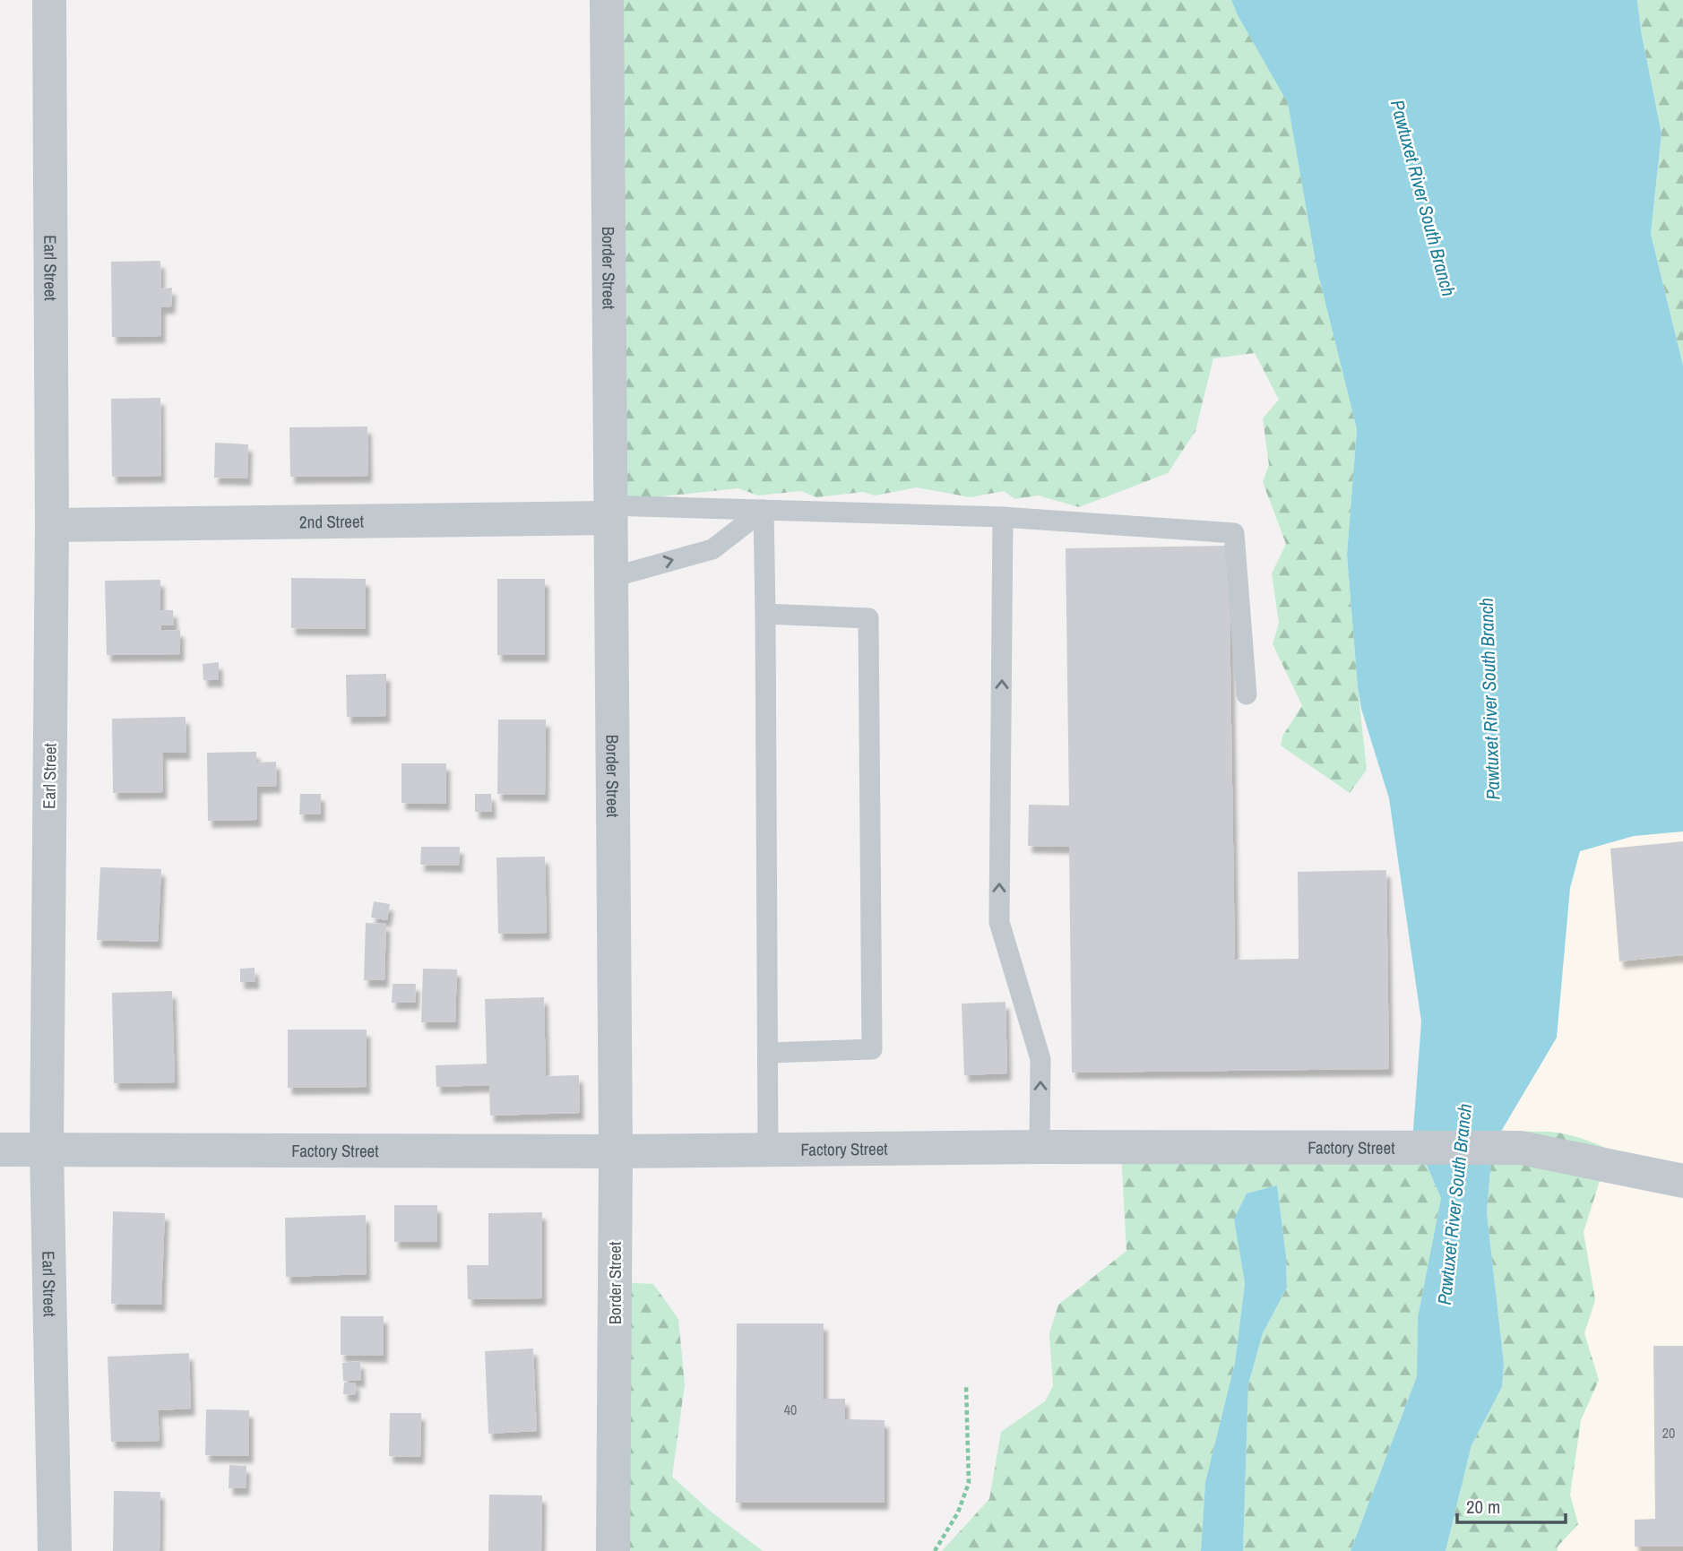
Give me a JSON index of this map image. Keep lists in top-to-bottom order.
{
  "streets": {
    "street": [
      "Earl Street",
      "Border Street",
      "2nd Street",
      "Factory Street"
    ]
  },
  "crossings": [
    ["Earl Street", "2nd Street"],
    ["Earl Street", "Factory Street"],
    ["Border Street", "2nd Street"],
    ["Border Street", "Factory Street"]
  ],
  "water": ["Pawtuxet River South Branch"],
  "house_numbers": ["40", "20"],
  "scale_bar": "20 m"
}
